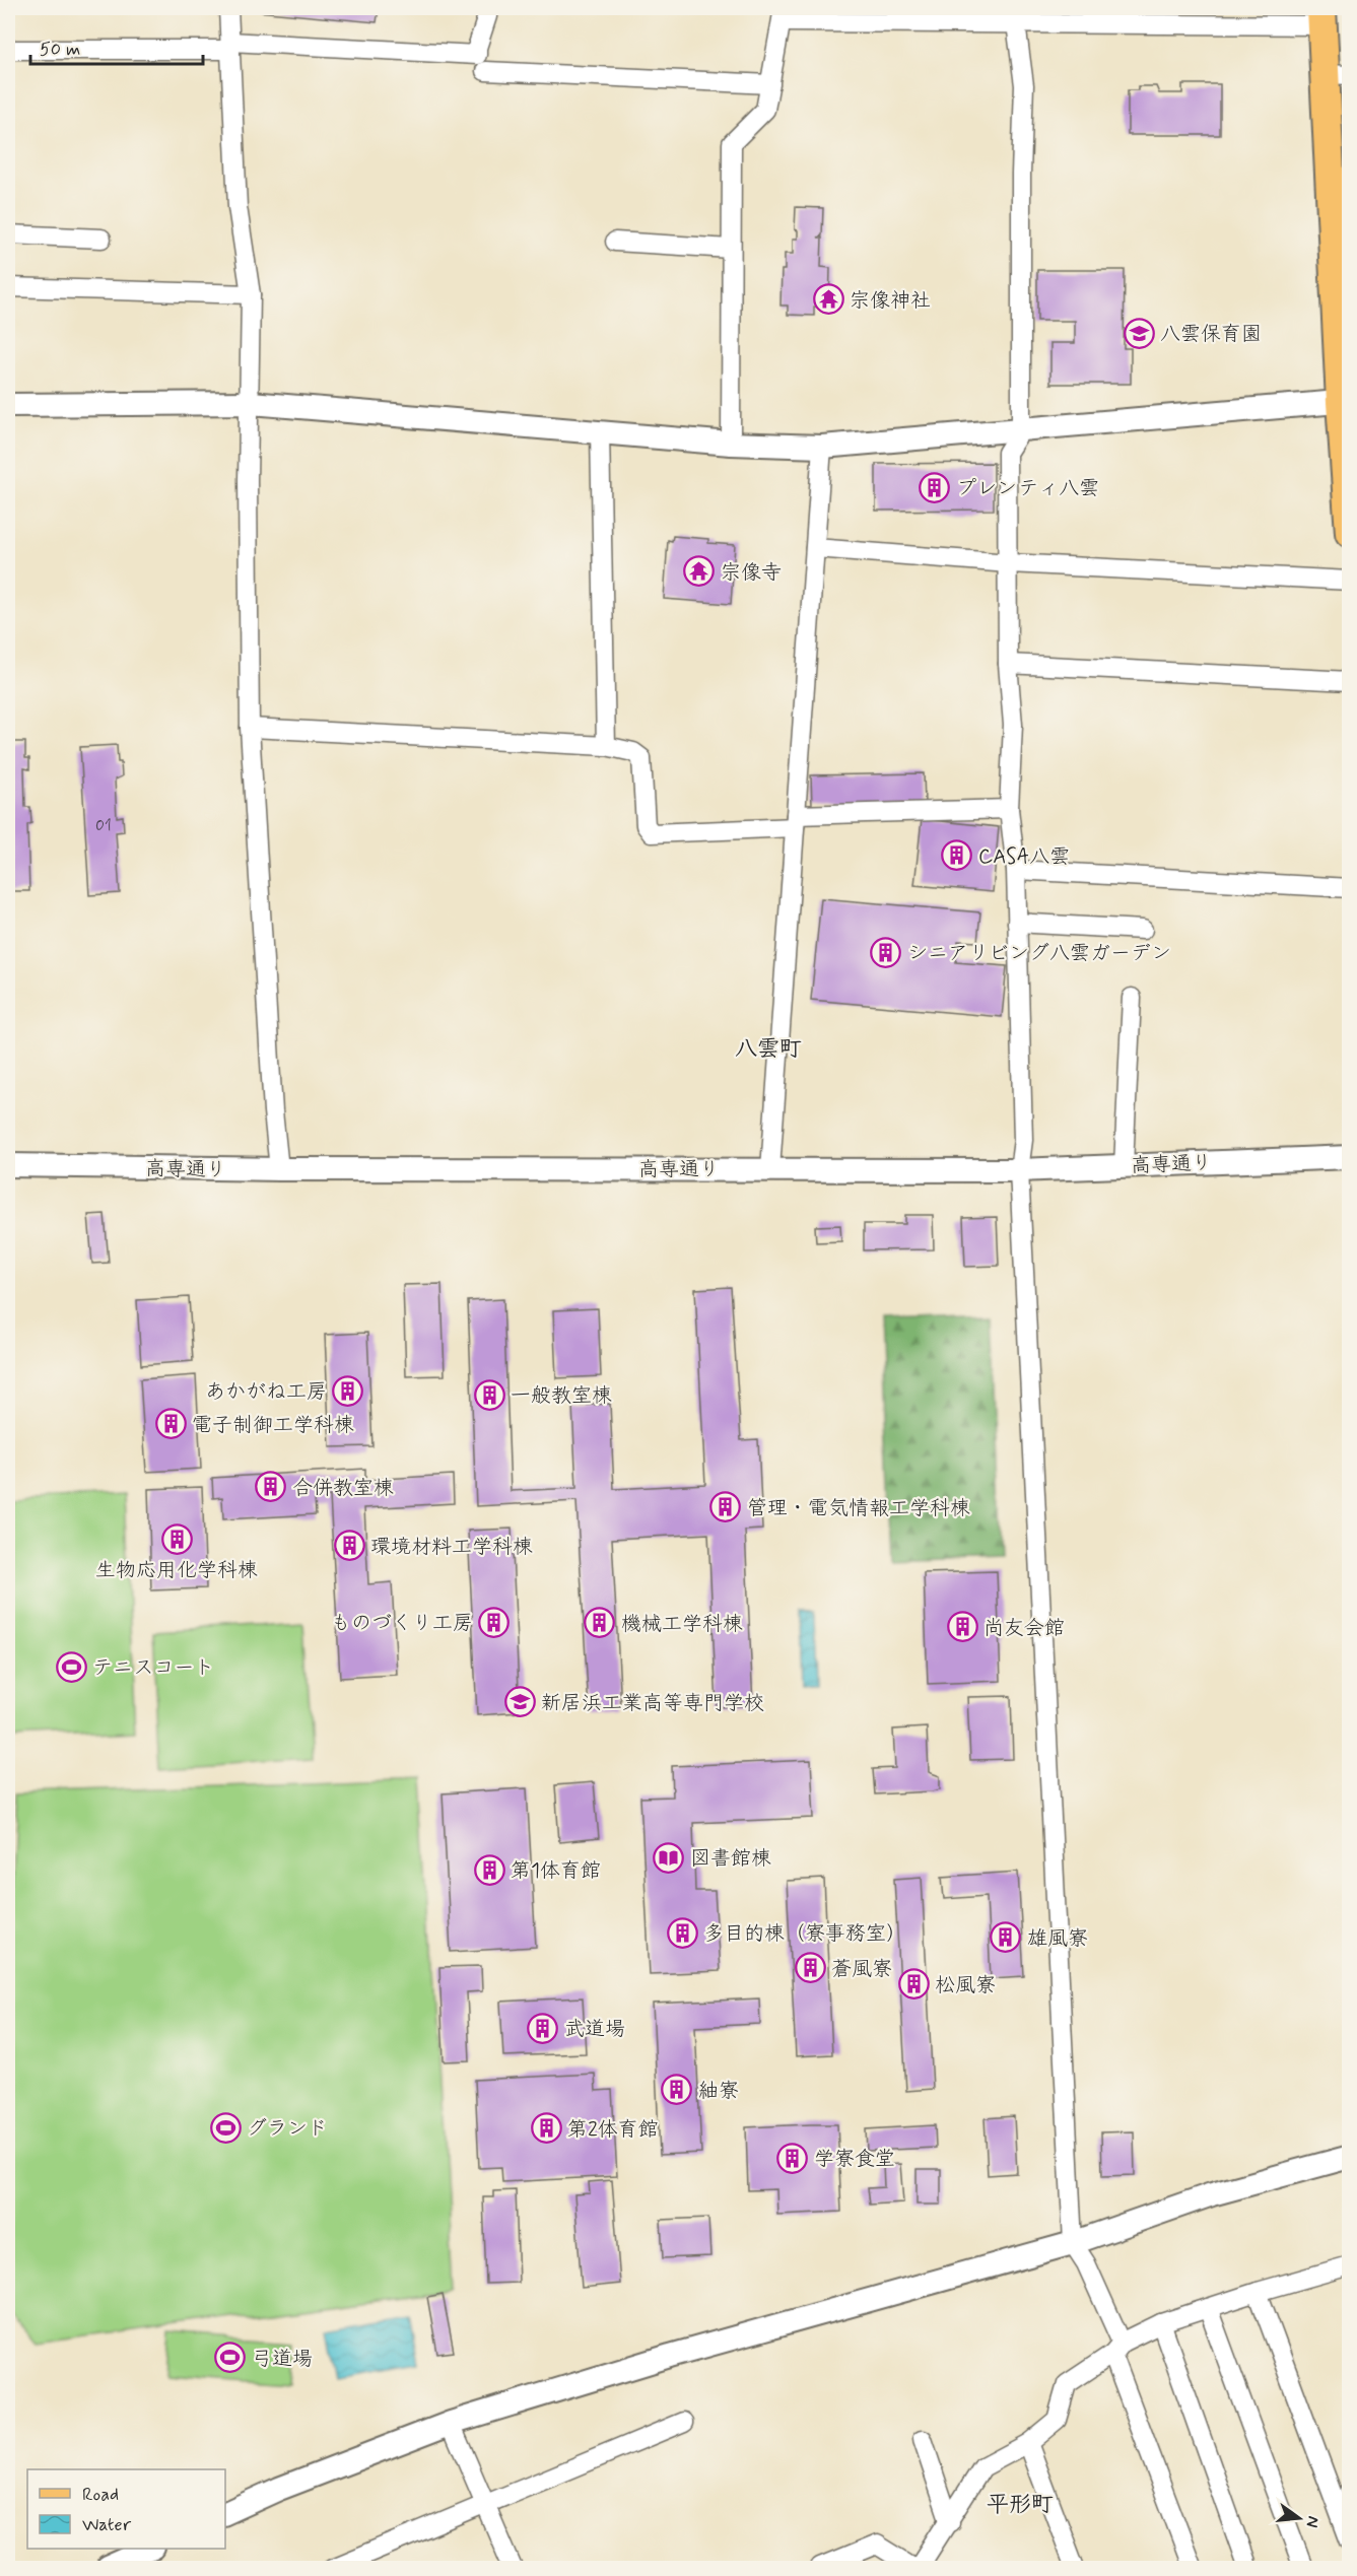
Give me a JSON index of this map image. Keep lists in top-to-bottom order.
{
  "streets": {
    "street": ["高専通り"]
  },
  "districts": ["八雲町", "平形町"],
  "places": {
    "temple": ["宗像神社", "宗像寺"],
    "school or university": ["八雲保育園", "新居浜工業高等専門学校"],
    "building": [
      "プレンティ八雲",
      "CASA八雲",
      "シニアリビング八雲ガーデン",
      "あかがね工房",
      "一般教室棟",
      "電子制御工学科棟",
      "合併教室棟",
      "管理・電気情報工学科棟",
      "生物応用化学科棟",
      "環境材料工学科棟",
      "ものづくり工房",
      "機械工学科棟",
      "尚友会館",
      "第1体育館",
      "多目的棟（寮事務室）",
      "雄風寮",
      "蒼風寮",
      "松風寮",
      "武道場",
      "紬寮",
      "第2体育館",
      "学寮食堂"
    ],
    "sports": ["テニスコート", "グランド", "弓道場"],
    "library": ["図書館棟"]
  },
  "house_numbers": ["01"],
  "legend": ["Road", "Water"],
  "scale_bar": "50 m",
  "north": "right"
}
